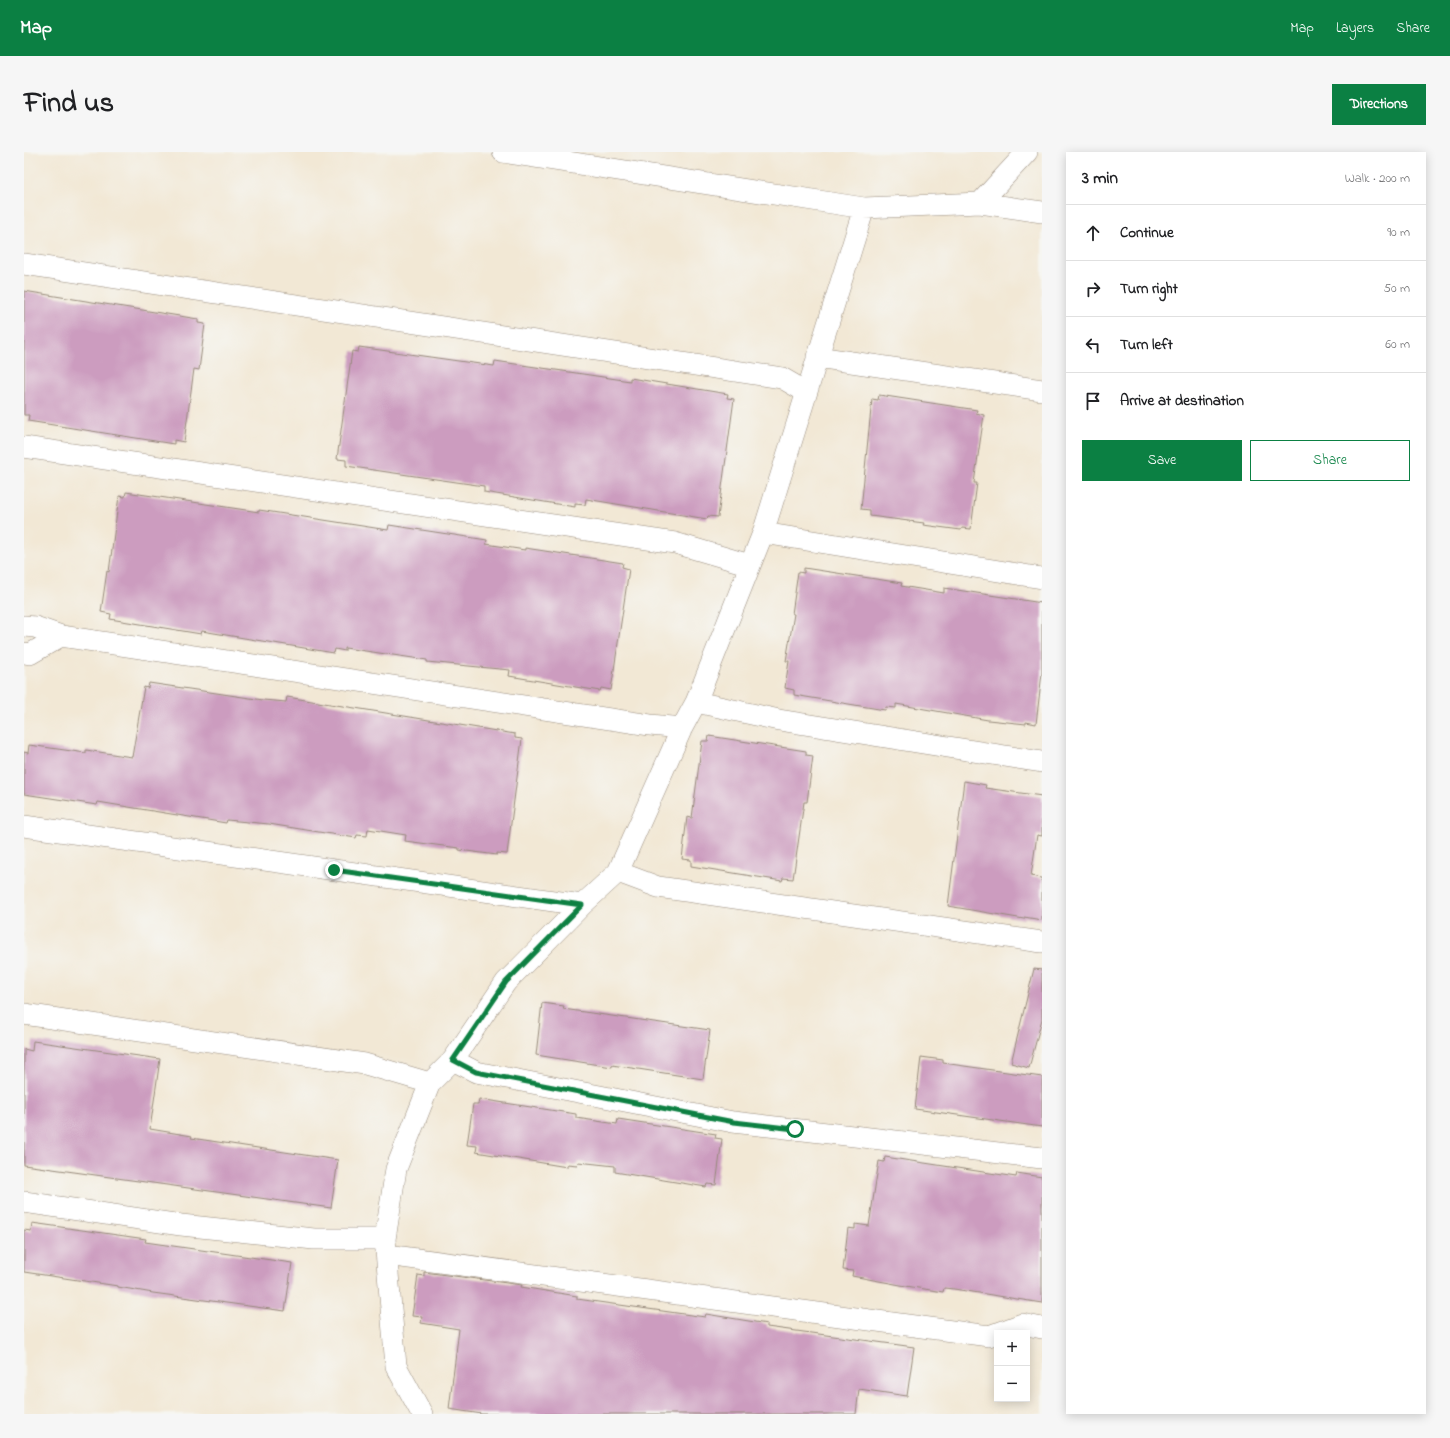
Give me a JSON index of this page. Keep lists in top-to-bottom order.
{
  "page": {
    "header": "Map",
    "nav": ["Map", "Layers", "Share"],
    "title": "Find us",
    "buttons": [
      "Directions",
      ["Save", "Share"]
    ],
    "heading": ["3 min", "Walk · 200 m"],
    "list": [
      ["Continue", "90 m"],
      ["Turn right", "50 m"],
      ["Turn left", "60 m"],
      "Arrive at destination"
    ],
    "map_buttons": ["+", "−"]
  }
}
